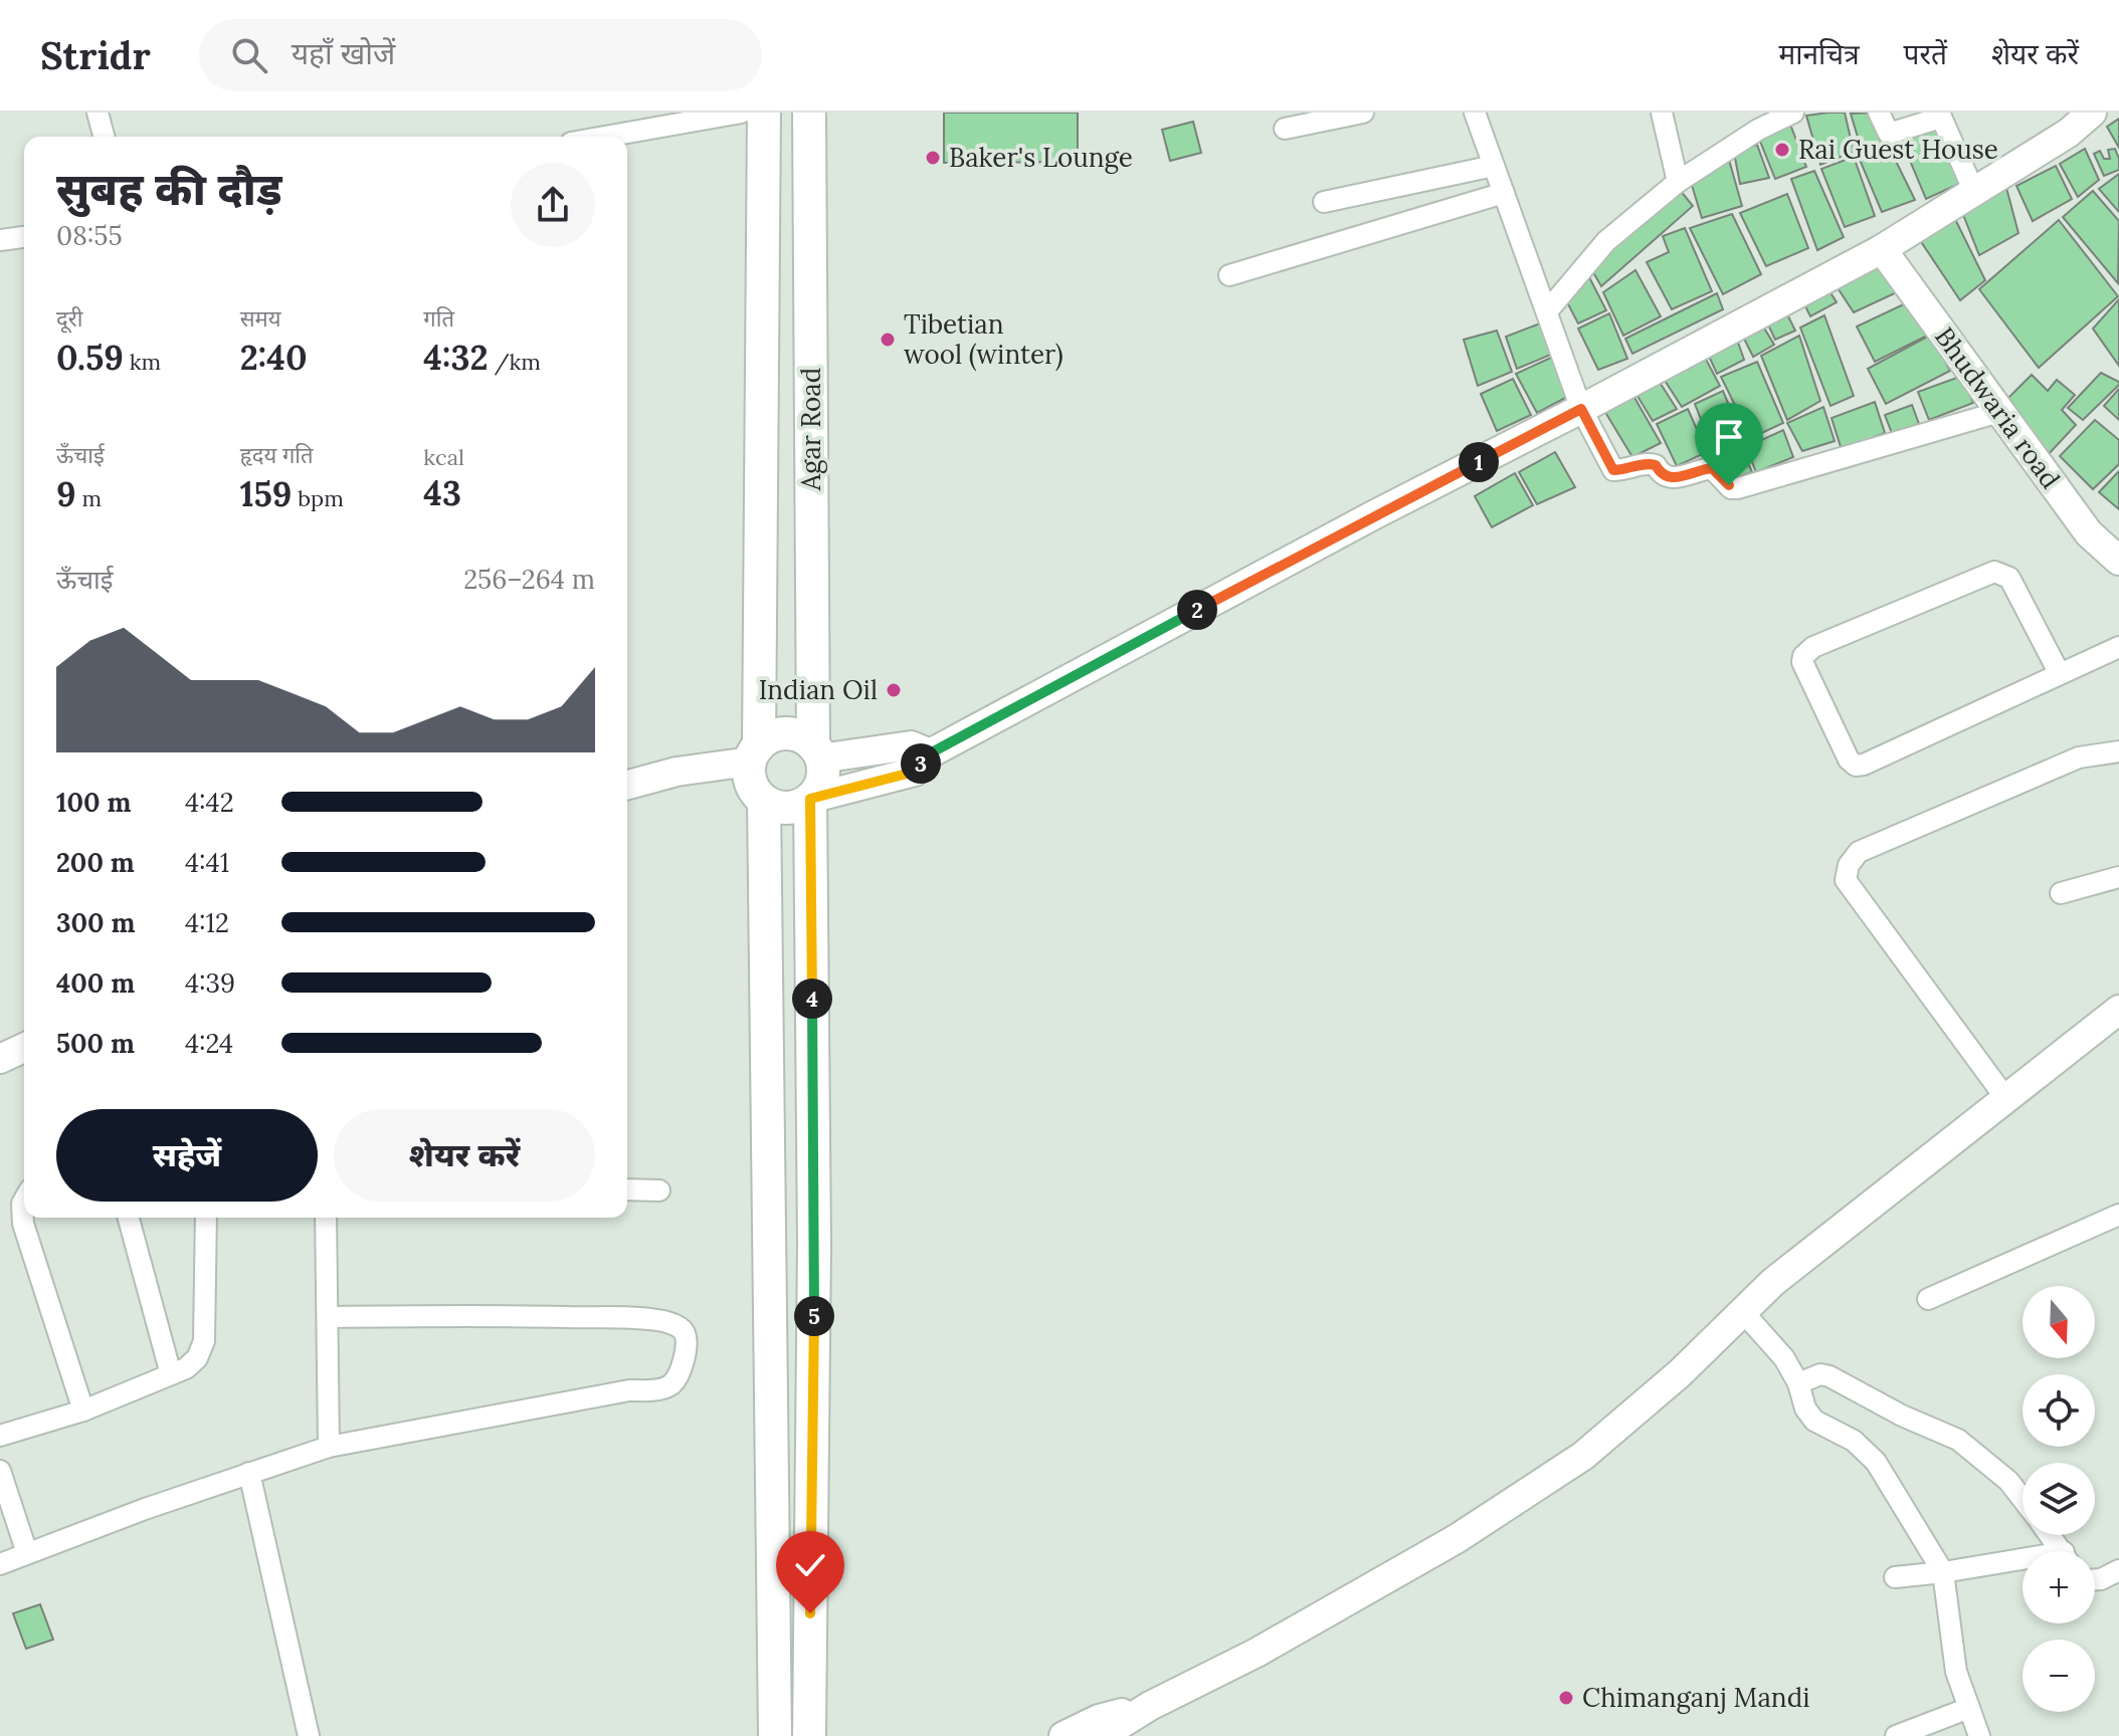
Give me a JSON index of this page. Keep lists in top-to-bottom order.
{
  "streets": {
    "main road": ["Agar Road"],
    "street": ["Bhudwaria road"]
  },
  "places": [
    "Rai Guest House",
    "Baker's Lounge",
    "Tibetian wool (winter)",
    "Indian Oil",
    "Chimanganj Mandi"
  ],
  "north": "bottom",
  "page": {
    "header": "Stridr",
    "search": "यहाँ खोजें",
    "nav": ["मानचित्र", "परतें", "शेयर करें"],
    "heading": ["सुबह की दौड़", "08:55"],
    "stats": [
      ["दूरी", "0.59 km"],
      ["समय", "2:40"],
      ["गति", "4:32 /km"],
      ["ऊँचाई", "9 m"],
      ["हृदय गति", "159 bpm"],
      ["kcal", "43"]
    ],
    "pins": [
      "1",
      "2",
      "3",
      "4",
      "5"
    ],
    "chart": ["ऊँचाई", "256–264 m"],
    "list": [
      {
        "name": "100 m",
        "note": "4:42"
      },
      {
        "name": "200 m",
        "note": "4:41"
      },
      {
        "name": "300 m",
        "note": "4:12"
      },
      {
        "name": "400 m",
        "note": "4:39"
      },
      {
        "name": "500 m",
        "note": "4:24"
      }
    ],
    "buttons": ["सहेजें", "शेयर करें"],
    "map_buttons": ["+", "−"]
  }
}
